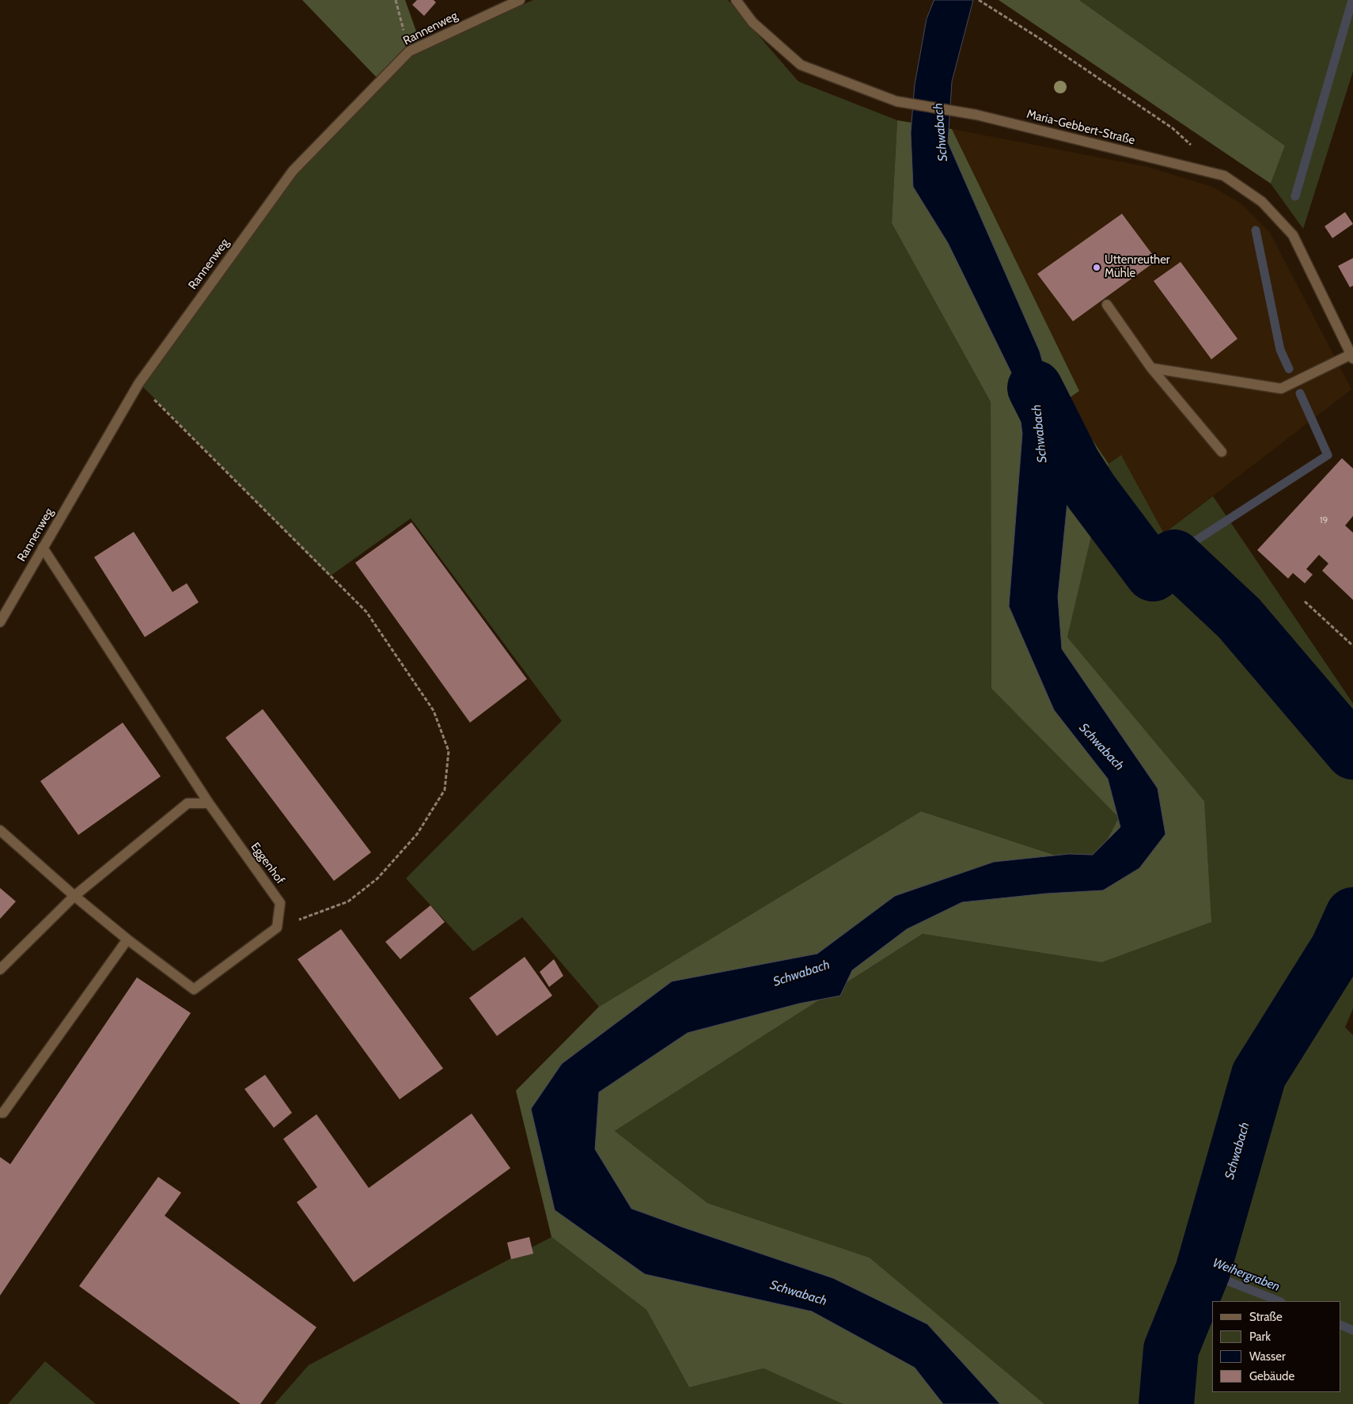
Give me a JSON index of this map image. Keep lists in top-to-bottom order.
{
  "streets": {
    "street": ["Rannenweg", "Maria-Gebbert-Straße", "Eggenhof"]
  },
  "crossings": [
    ["Rannenweg", "Eggenhof"]
  ],
  "water": ["Schwabach", "Weihergraben"],
  "places": ["Uttenreuther Mühle"],
  "house_numbers": ["19"],
  "legend": [
    "Straße",
    "Park",
    "Wasser",
    "Gebäude"
  ]
}
